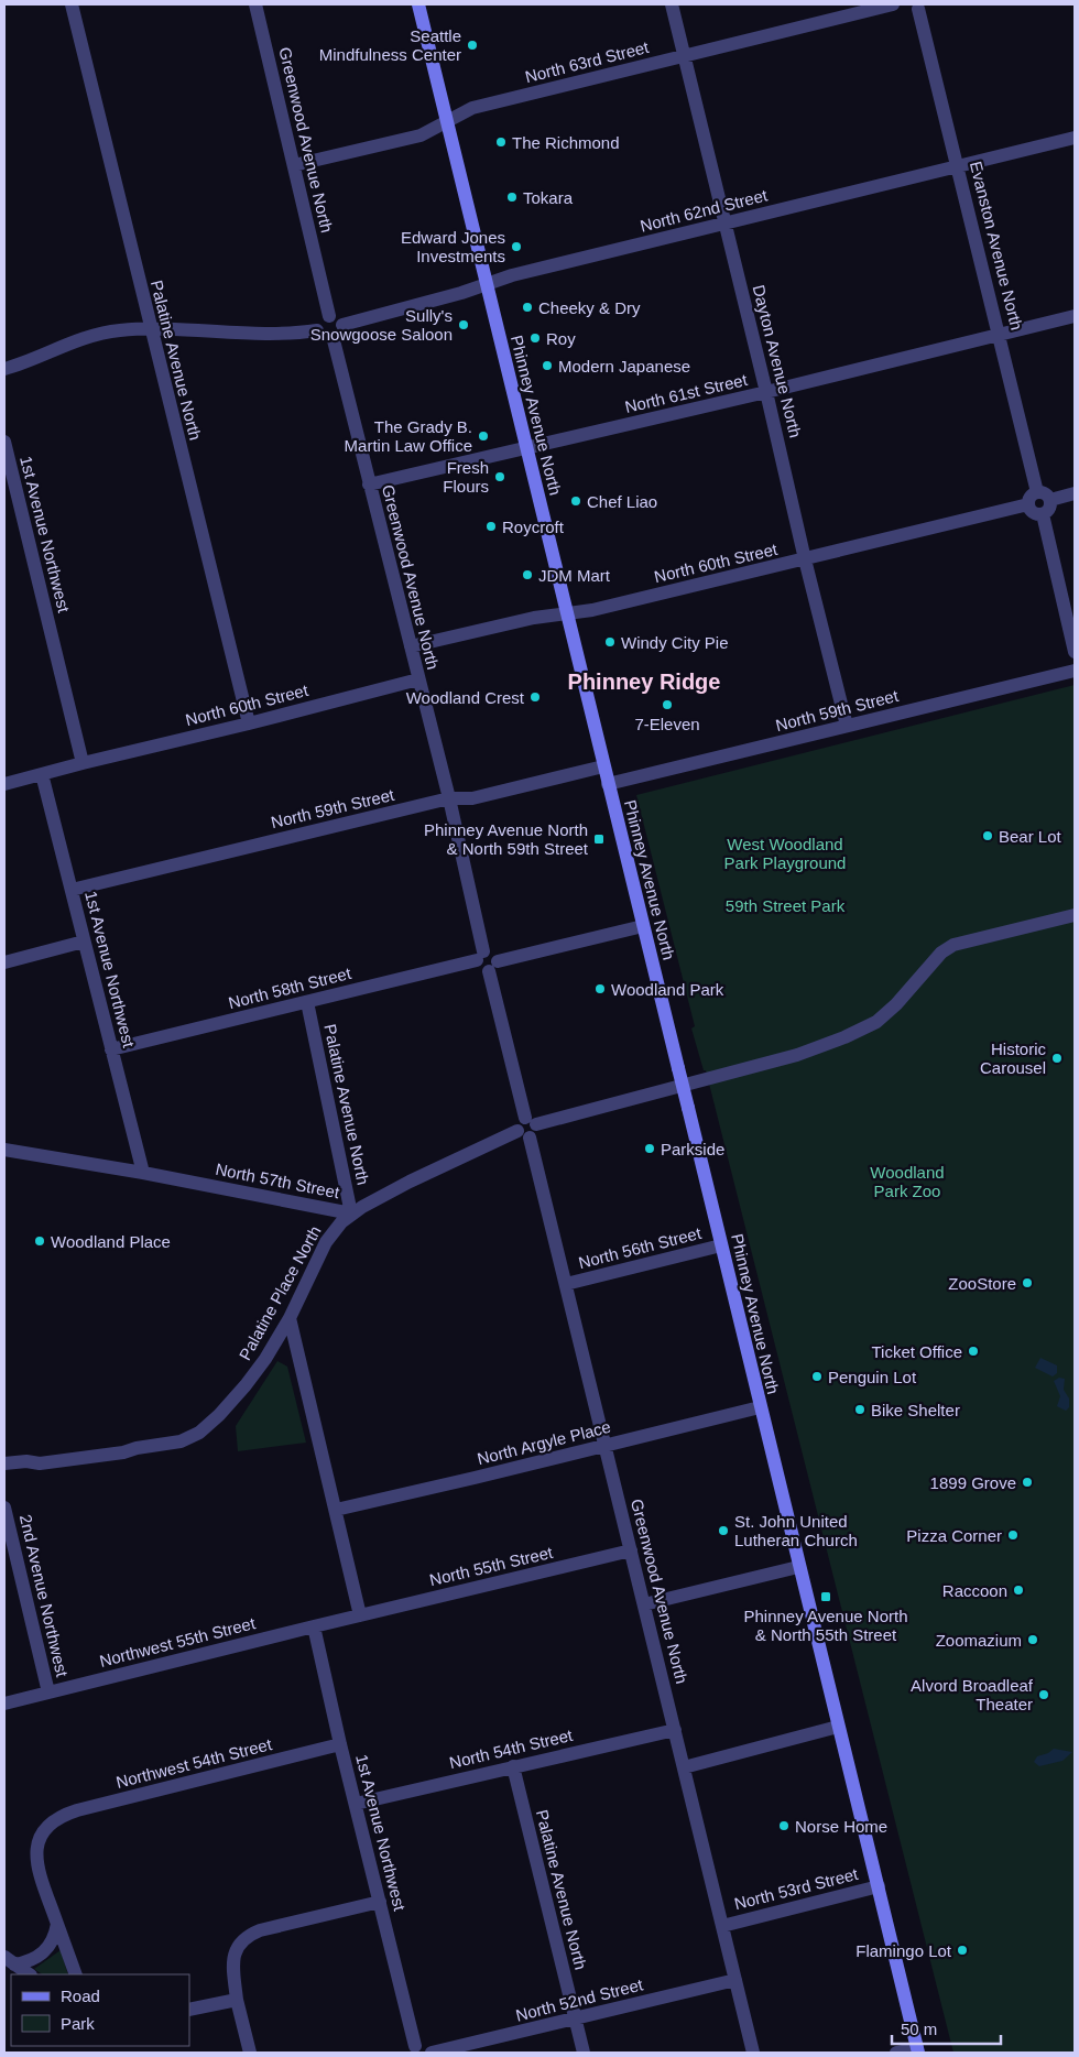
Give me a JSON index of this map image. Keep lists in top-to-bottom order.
{
  "streets": {
    "street": [
      "North 63rd Street",
      "Greenwood Avenue North",
      "North 62nd Street",
      "Evanston Avenue North",
      "Palatine Avenue North",
      "Dayton Avenue North",
      "North 61st Street",
      "Phinney Avenue North",
      "1st Avenue Northwest",
      "North 60th Street",
      "North 59th Street",
      "North 58th Street",
      "North 57th Street",
      "North 56th Street",
      "Palatine Place North",
      "North Argyle Place",
      "North 55th Street",
      "2nd Avenue Northwest",
      "Northwest 55th Street",
      "North 54th Street",
      "Northwest 54th Street",
      "North 53rd Street",
      "North 52nd Street"
    ]
  },
  "crossings": [
    ["North 63rd Street", "Greenwood Avenue North"],
    ["North 63rd Street", "Dayton Avenue North"],
    ["North 63rd Street", "Phinney Avenue North"],
    ["Greenwood Avenue North", "North 62nd Street"],
    ["Greenwood Avenue North", "North 61st Street"],
    ["Greenwood Avenue North", "North 60th Street"],
    ["Greenwood Avenue North", "North 59th Street"],
    ["Greenwood Avenue North", "North 58th Street"],
    ["Greenwood Avenue North", "North 57th Street"],
    ["Greenwood Avenue North", "North 56th Street"],
    ["Greenwood Avenue North", "North Argyle Place"],
    ["Greenwood Avenue North", "North 55th Street"],
    ["Greenwood Avenue North", "North 54th Street"],
    ["Greenwood Avenue North", "North 53rd Street"],
    ["Greenwood Avenue North", "North 52nd Street"],
    ["North 62nd Street", "Evanston Avenue North"],
    ["North 62nd Street", "Dayton Avenue North"],
    ["North 62nd Street", "Phinney Avenue North"],
    ["Evanston Avenue North", "North 61st Street"],
    ["Evanston Avenue North", "North 60th Street"],
    ["Palatine Avenue North", "North 60th Street"],
    ["Palatine Avenue North", "North 58th Street"],
    ["Palatine Avenue North", "North 57th Street"],
    ["Palatine Avenue North", "Palatine Place North"],
    ["Palatine Avenue North", "North 54th Street"],
    ["Palatine Avenue North", "North 52nd Street"],
    ["Dayton Avenue North", "North 61st Street"],
    ["Dayton Avenue North", "North 60th Street"],
    ["Dayton Avenue North", "North 59th Street"],
    ["North 61st Street", "Phinney Avenue North"],
    ["Phinney Avenue North", "North 60th Street"],
    ["Phinney Avenue North", "North 59th Street"],
    ["Phinney Avenue North", "North 56th Street"],
    ["Phinney Avenue North", "North Argyle Place"],
    ["Phinney Avenue North", "North 53rd Street"],
    ["1st Avenue Northwest", "North 60th Street"],
    ["1st Avenue Northwest", "North 59th Street"],
    ["1st Avenue Northwest", "North 58th Street"],
    ["1st Avenue Northwest", "North 57th Street"],
    ["1st Avenue Northwest", "Northwest 55th Street"],
    ["1st Avenue Northwest", "North 54th Street"],
    ["1st Avenue Northwest", "Northwest 54th Street"],
    ["1st Avenue Northwest", "North 52nd Street"],
    ["North 57th Street", "Palatine Place North"],
    ["North 55th Street", "Northwest 55th Street"],
    ["2nd Avenue Northwest", "Northwest 55th Street"]
  ],
  "districts": ["Phinney Ridge"],
  "parks": ["West Woodland Park Playground", "59th Street Park", "Woodland Park Zoo"],
  "places": {
    "other": [
      "Seattle Mindfulness Center",
      "The Richmond",
      "Tokara",
      "Edward Jones Investments",
      "Cheeky & Dry",
      "Sully's Snowgoose Saloon",
      "Roy",
      "Modern Japanese",
      "The Grady B. Martin Law Office",
      "Fresh Flours",
      "Chef Liao",
      "Roycroft",
      "JDM Mart",
      "Windy City Pie",
      "Woodland Crest",
      "7-Eleven",
      "Bear Lot",
      "Woodland Park",
      "Historic Carousel",
      "Parkside",
      "Woodland Place",
      "ZooStore",
      "Ticket Office",
      "Penguin Lot",
      "Bike Shelter",
      "1899 Grove",
      "St. John United Lutheran Church",
      "Pizza Corner",
      "Raccoon",
      "Zoomazium",
      "Alvord Broadleaf Theater",
      "Norse Home",
      "Flamingo Lot"
    ],
    "transit": ["Phinney Avenue North & North 59th Street", "Phinney Avenue North & North 55th Street"]
  },
  "legend": ["Road", "Park"],
  "scale_bar": "50 m"
}
